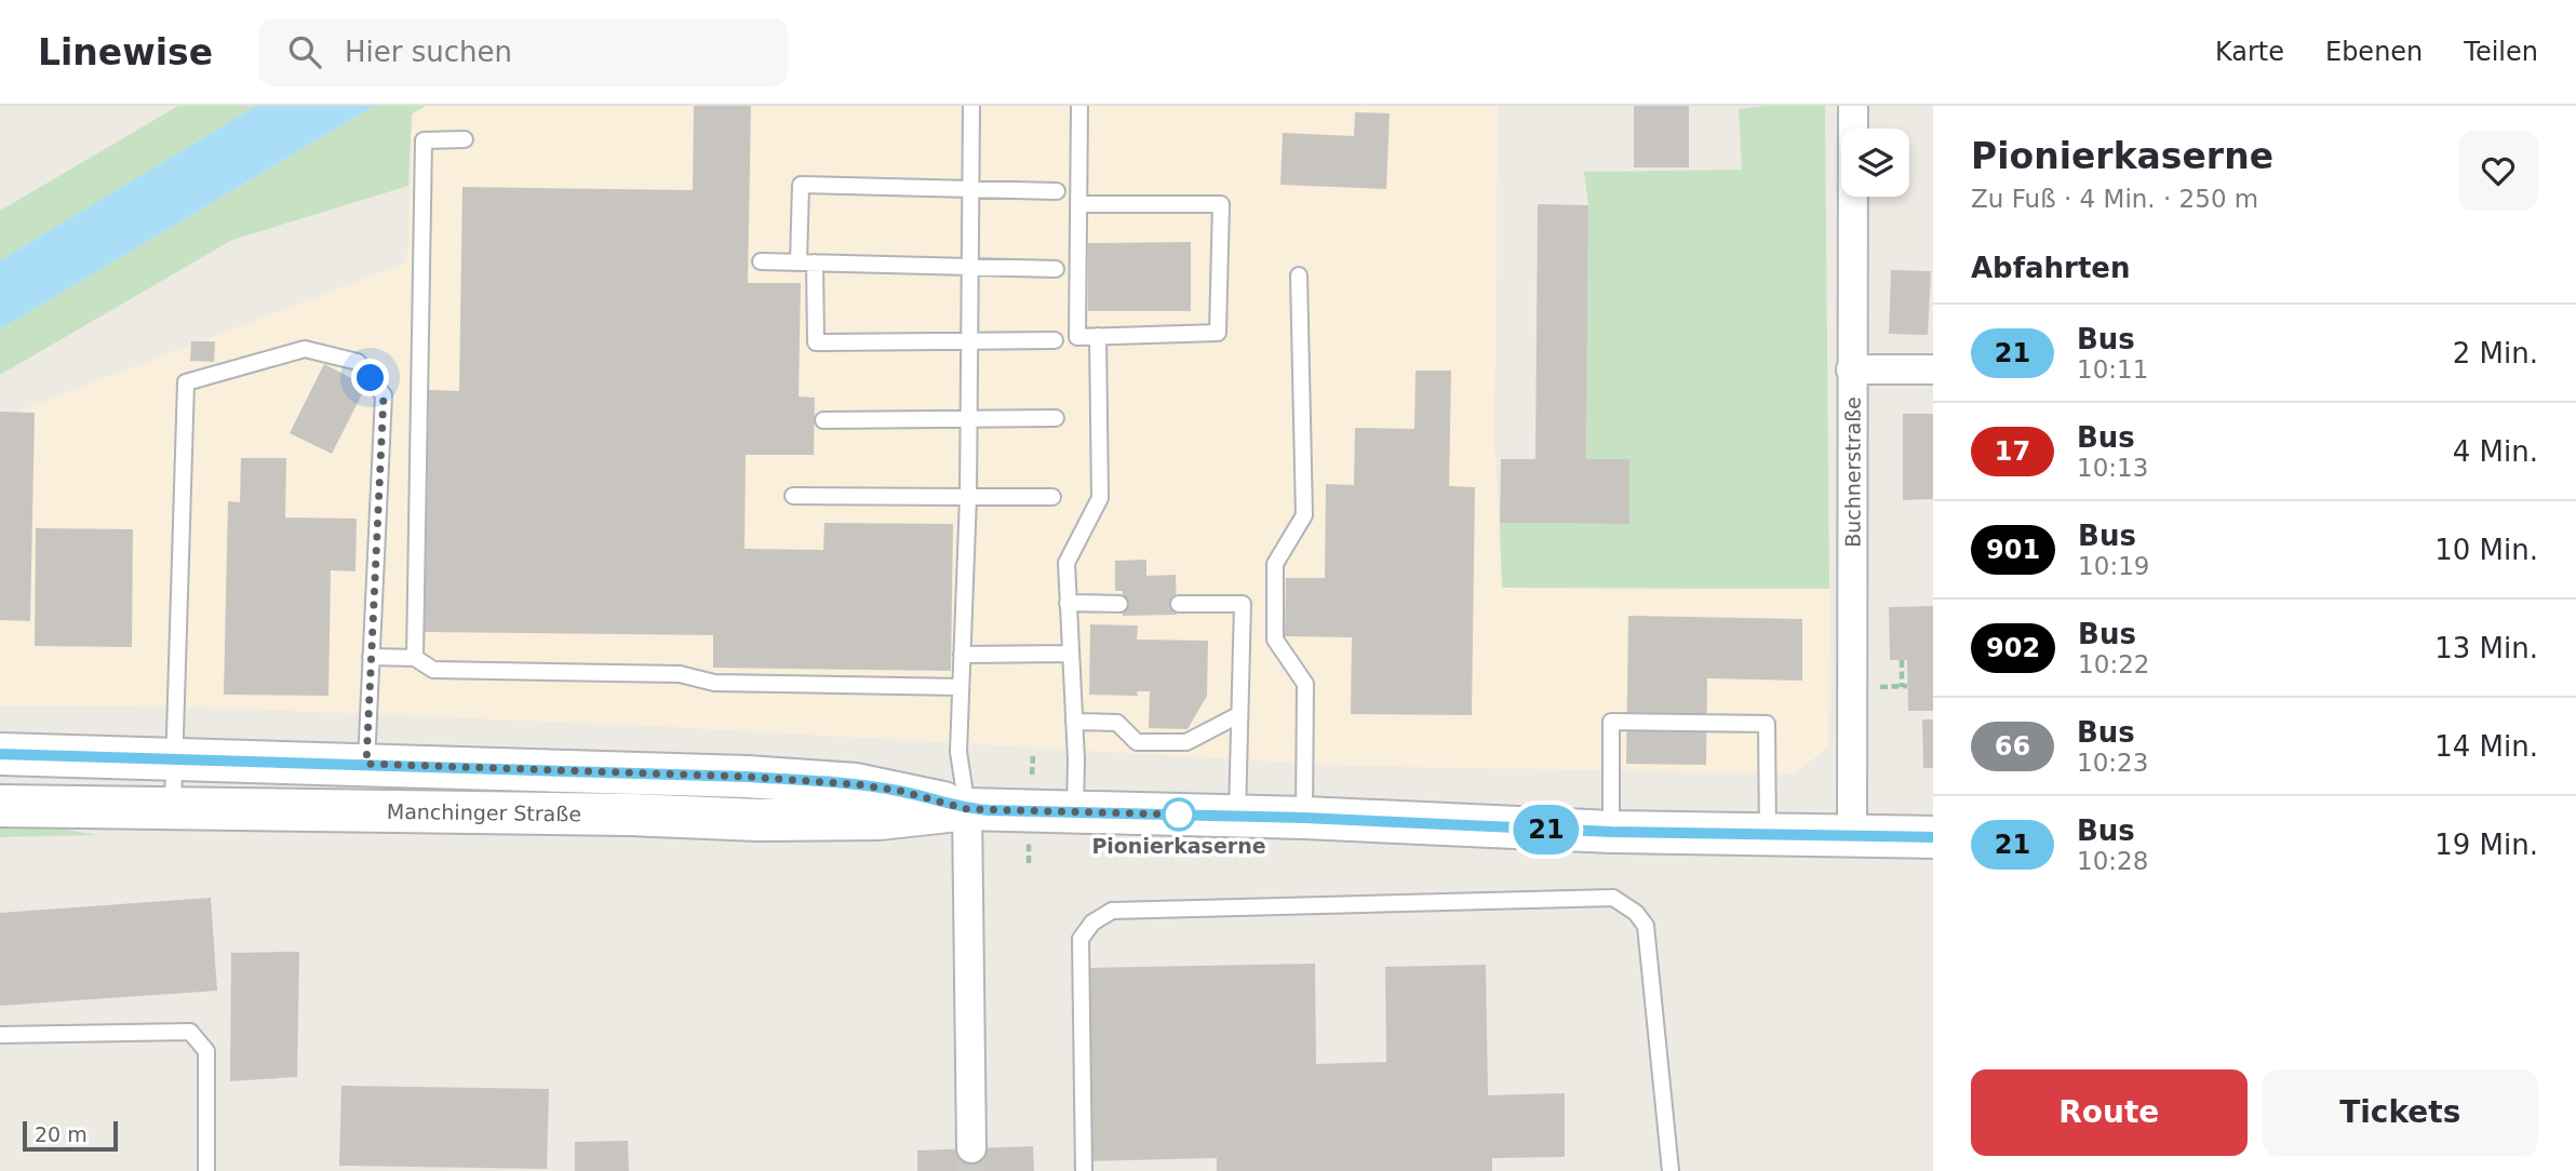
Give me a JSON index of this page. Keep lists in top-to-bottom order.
{
  "streets": {
    "main road": ["Manchinger Straße"],
    "street": ["Buchnerstraße"]
  },
  "crossings": [
    ["Buchnerstraße", "Manchinger Straße"]
  ],
  "places": ["Pionierkaserne"],
  "lines": ["bus line 21"],
  "scale_bar": "20 m",
  "page": {
    "header": "Linewise",
    "search": "Hier suchen",
    "nav": ["Karte", "Ebenen", "Teilen"],
    "on_map": "21",
    "heading": [
      ["Pionierkaserne", "Zu Fuß · 4 Min. · 250 m"],
      "Abfahrten"
    ],
    "list": [
      {
        "mark": "21",
        "name": "Bus",
        "note": "10:11",
        "value": "2 Min."
      },
      {
        "mark": "17",
        "name": "Bus",
        "note": "10:13",
        "value": "4 Min."
      },
      {
        "mark": "901",
        "name": "Bus",
        "note": "10:19",
        "value": "10 Min."
      },
      {
        "mark": "902",
        "name": "Bus",
        "note": "10:22",
        "value": "13 Min."
      },
      {
        "mark": "66",
        "name": "Bus",
        "note": "10:23",
        "value": "14 Min."
      },
      {
        "mark": "21",
        "name": "Bus",
        "note": "10:28",
        "value": "19 Min."
      }
    ],
    "buttons": ["Route", "Tickets"],
    "scale": "20 m"
  }
}
